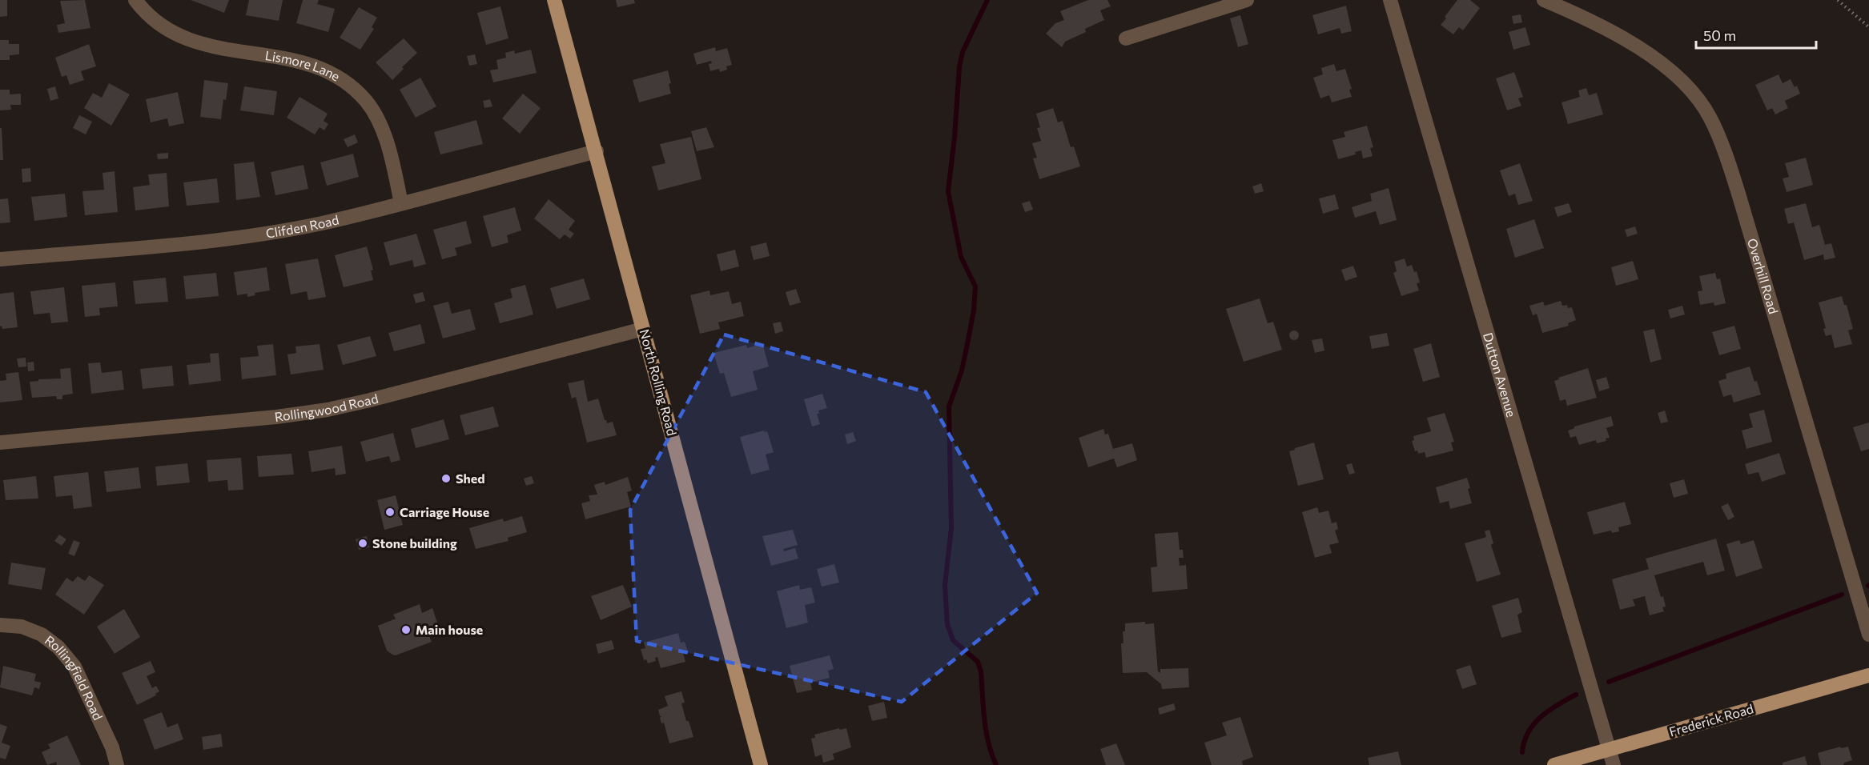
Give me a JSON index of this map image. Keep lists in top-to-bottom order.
{
  "streets": {
    "main road": ["North Rolling Road", "Frederick Road"],
    "street": [
      "Lismore Lane",
      "Clifden Road",
      "Overhill Road",
      "Dutton Avenue",
      "Rollingwood Road",
      "Rollingfield Road"
    ]
  },
  "crossings": [
    ["Lismore Lane", "Clifden Road"],
    ["Clifden Road", "North Rolling Road"],
    ["Dutton Avenue", "Frederick Road"],
    ["North Rolling Road", "Rollingwood Road"]
  ],
  "places": [
    "Shed",
    "Carriage House",
    "Stone building",
    "Main house"
  ],
  "scale_bar": "50 m"
}
